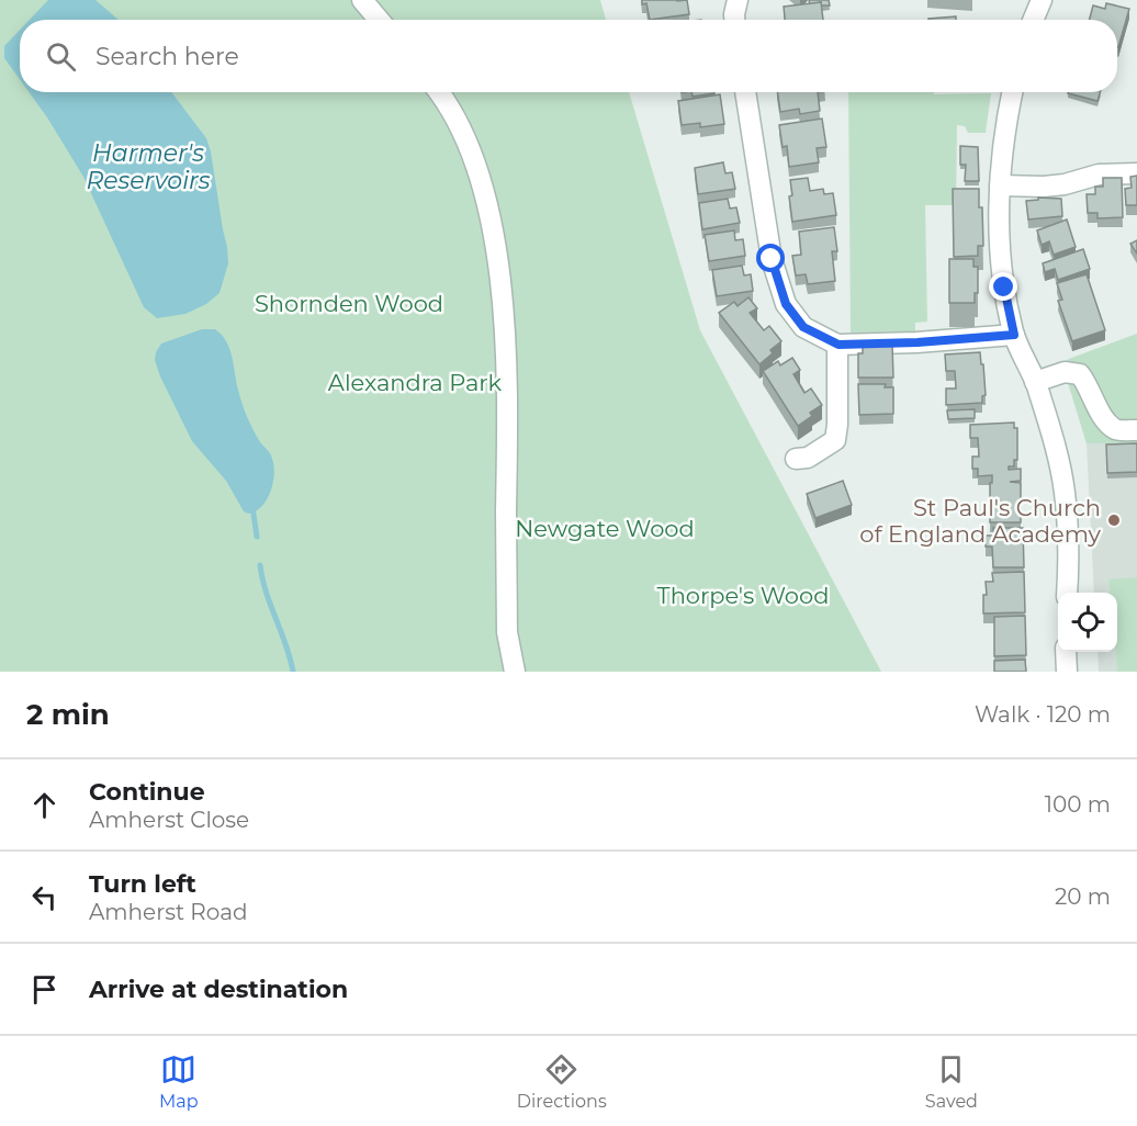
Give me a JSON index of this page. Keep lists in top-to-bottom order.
{
  "water": ["Harmer's Reservoirs"],
  "parks": [
    "Shornden Wood",
    "Alexandra Park",
    "Newgate Wood",
    "Thorpe's Wood"
  ],
  "places": ["St Paul's Church of England Academy"],
  "page": {
    "search": "Search here",
    "heading": ["2 min", "Walk · 120 m"],
    "list": [
      ["Continue", "Amherst Close", "100 m"],
      ["Turn left", "Amherst Road", "20 m"],
      "Arrive at destination"
    ],
    "nav": ["Map", "Directions", "Saved"]
  }
}
